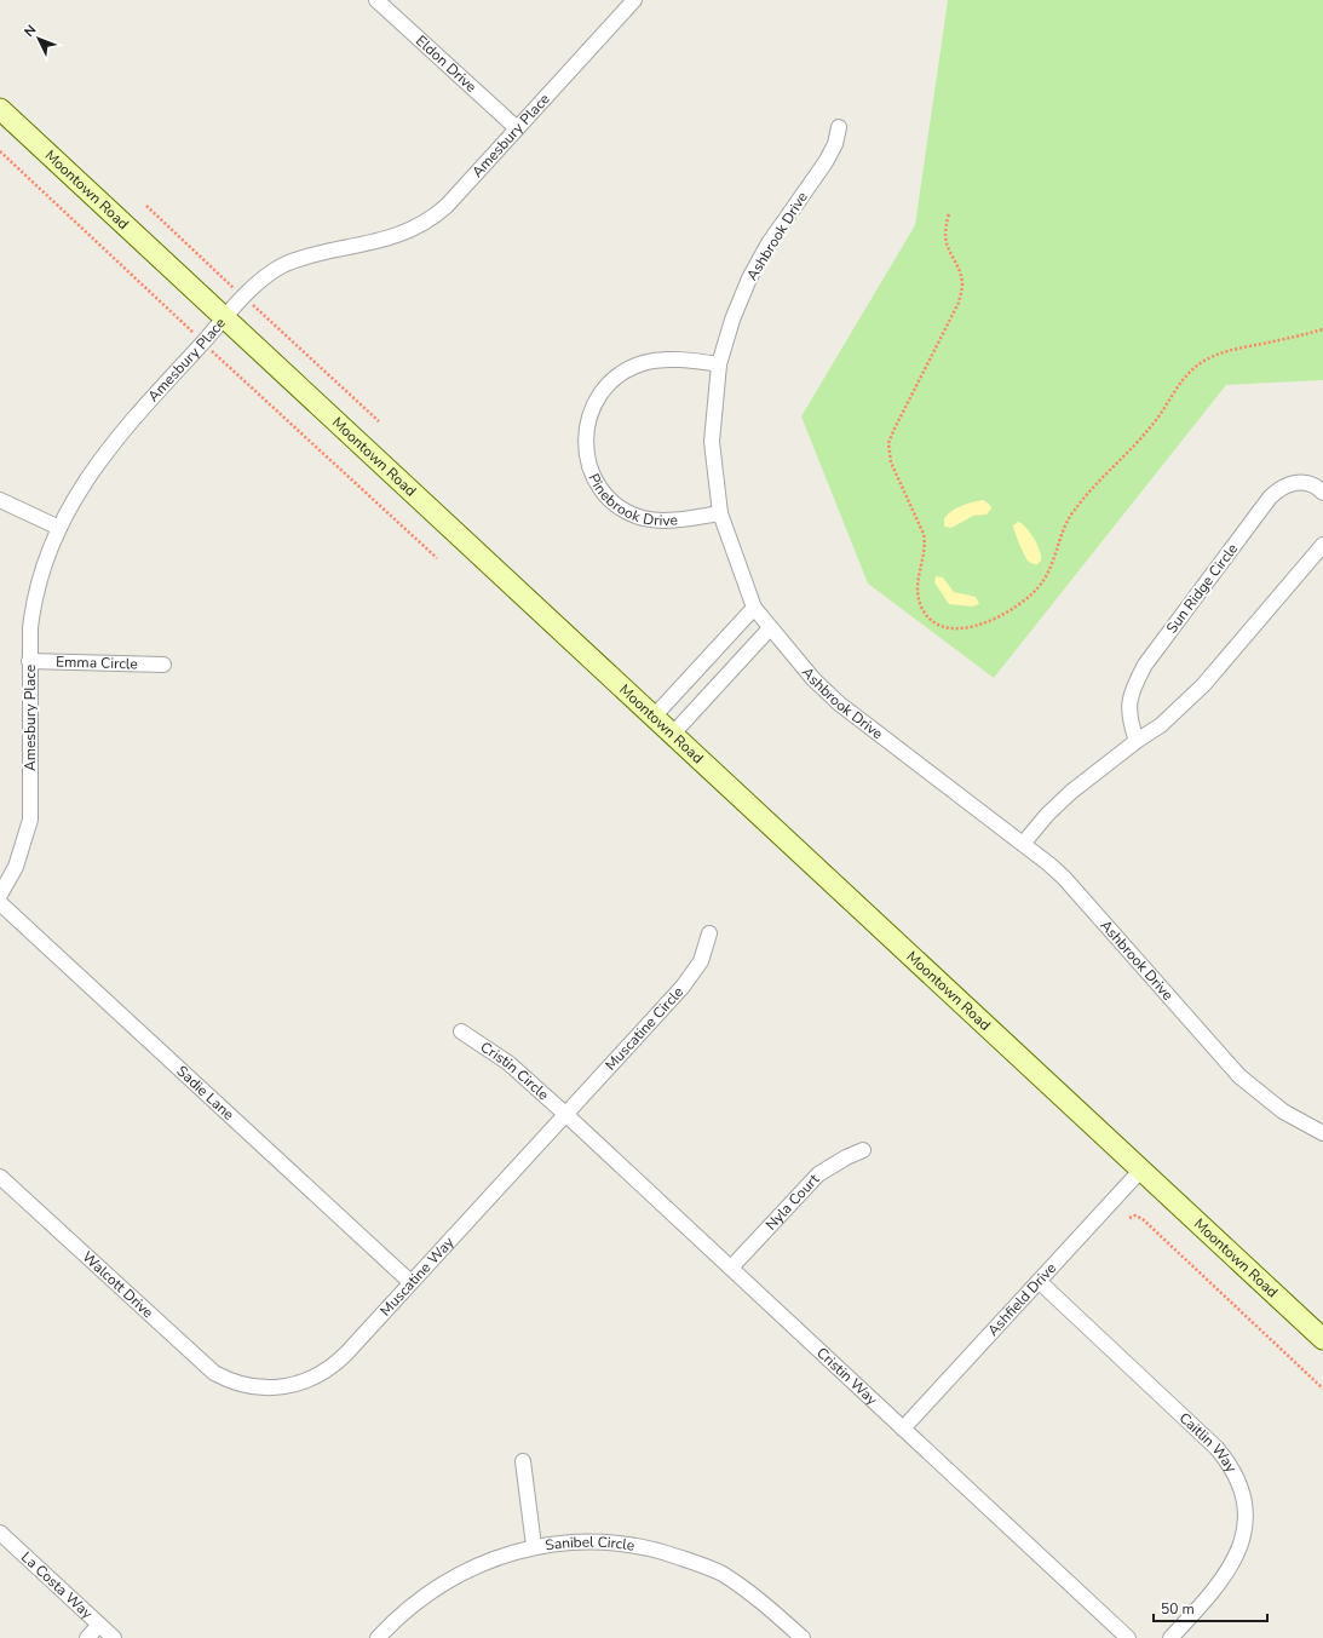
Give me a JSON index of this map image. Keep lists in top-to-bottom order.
{
  "streets": {
    "street": [
      "Eldon Drive",
      "Amesbury Place",
      "Moontown Road",
      "Ashbrook Drive",
      "Pinebrook Drive",
      "Sun Ridge Circle",
      "Emma Circle",
      "Muscatine Circle",
      "Cristin Circle",
      "Sadie Lane",
      "Nyla Court",
      "Muscatine Way",
      "Walcott Drive",
      "Ashfield Drive",
      "Cristin Way",
      "Caitlin Way",
      "Sanibel Circle",
      "La Costa Way"
    ]
  },
  "crossings": [
    ["Eldon Drive", "Amesbury Place"],
    ["Amesbury Place", "Moontown Road"],
    ["Amesbury Place", "Emma Circle"],
    ["Moontown Road", "Ashfield Drive"],
    ["Ashbrook Drive", "Pinebrook Drive"],
    ["Muscatine Circle", "Cristin Circle"],
    ["Muscatine Circle", "Muscatine Way"],
    ["Muscatine Circle", "Cristin Way"],
    ["Cristin Circle", "Muscatine Way"],
    ["Cristin Circle", "Cristin Way"],
    ["Sadie Lane", "Muscatine Way"],
    ["Nyla Court", "Cristin Way"],
    ["Muscatine Way", "Walcott Drive"],
    ["Muscatine Way", "Cristin Way"],
    ["Ashfield Drive", "Cristin Way"],
    ["Ashfield Drive", "Caitlin Way"]
  ],
  "scale_bar": "50 m",
  "north": "top left"
}
